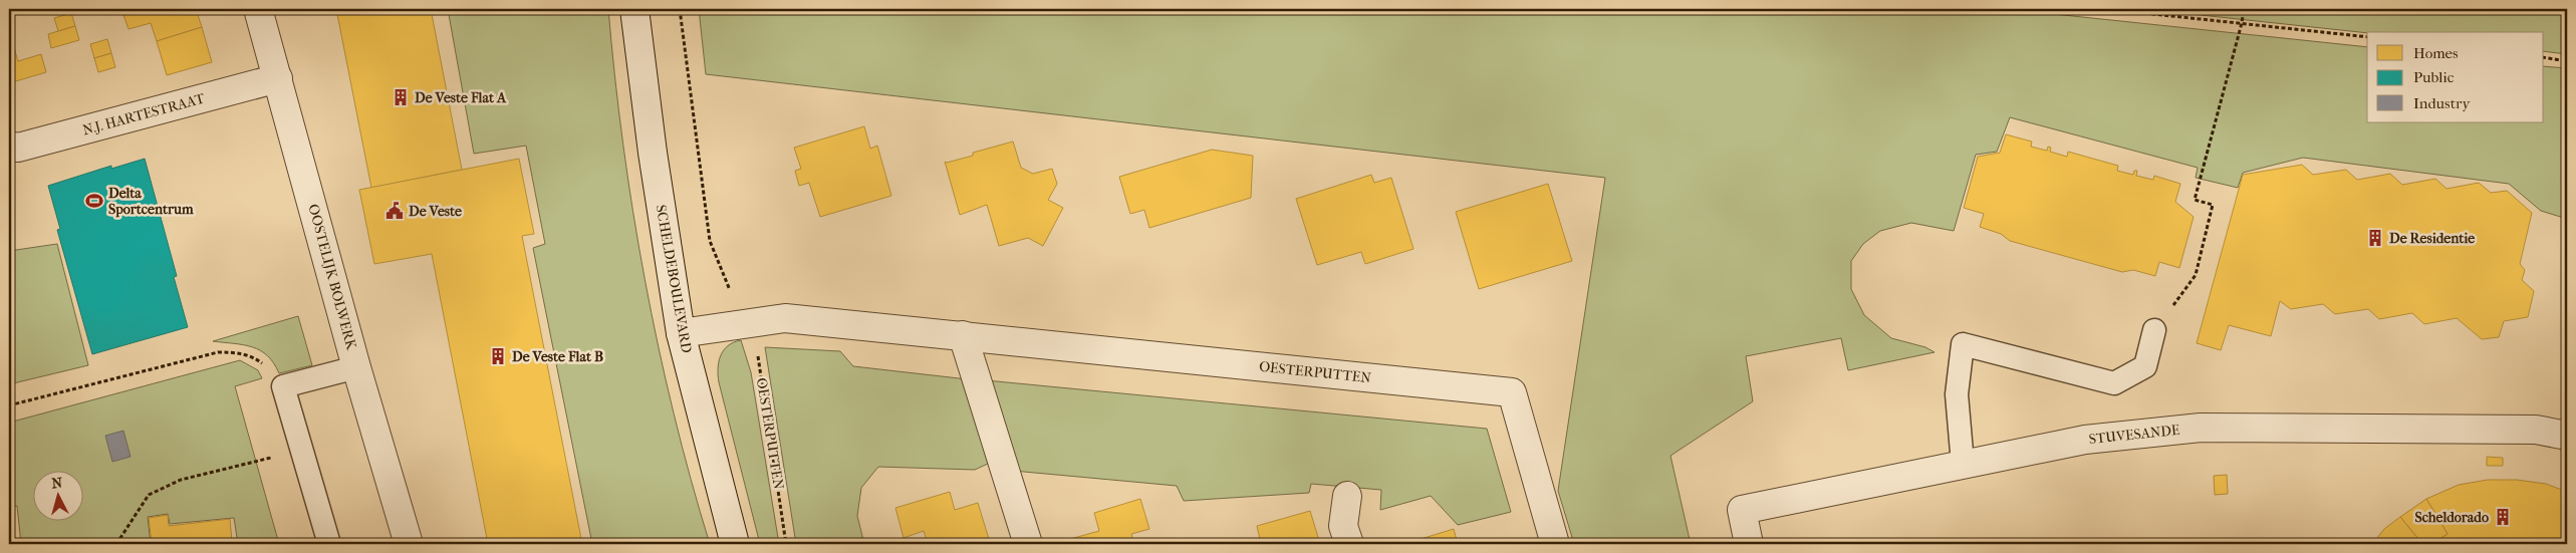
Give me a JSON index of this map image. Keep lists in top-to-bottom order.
{
  "streets": {
    "street": [
      "N.J. HARTESTRAAT",
      "OOSTELIJK BOLWERK",
      "SCHELDEBOULEVARD",
      "OESTERPUTTEN",
      "STUVESANDE"
    ]
  },
  "crossings": [
    ["N.J. HARTESTRAAT", "OOSTELIJK BOLWERK"],
    ["SCHELDEBOULEVARD", "OESTERPUTTEN"]
  ],
  "places": {
    "building": [
      "De Veste Flat A",
      "De Residentie",
      "De Veste Flat B",
      "Scheldorado"
    ],
    "sports": ["Delta Sportcentrum"],
    "public building": ["De Veste"]
  },
  "legend": ["Homes", "Public", "Industry"],
  "north": "top"
}
